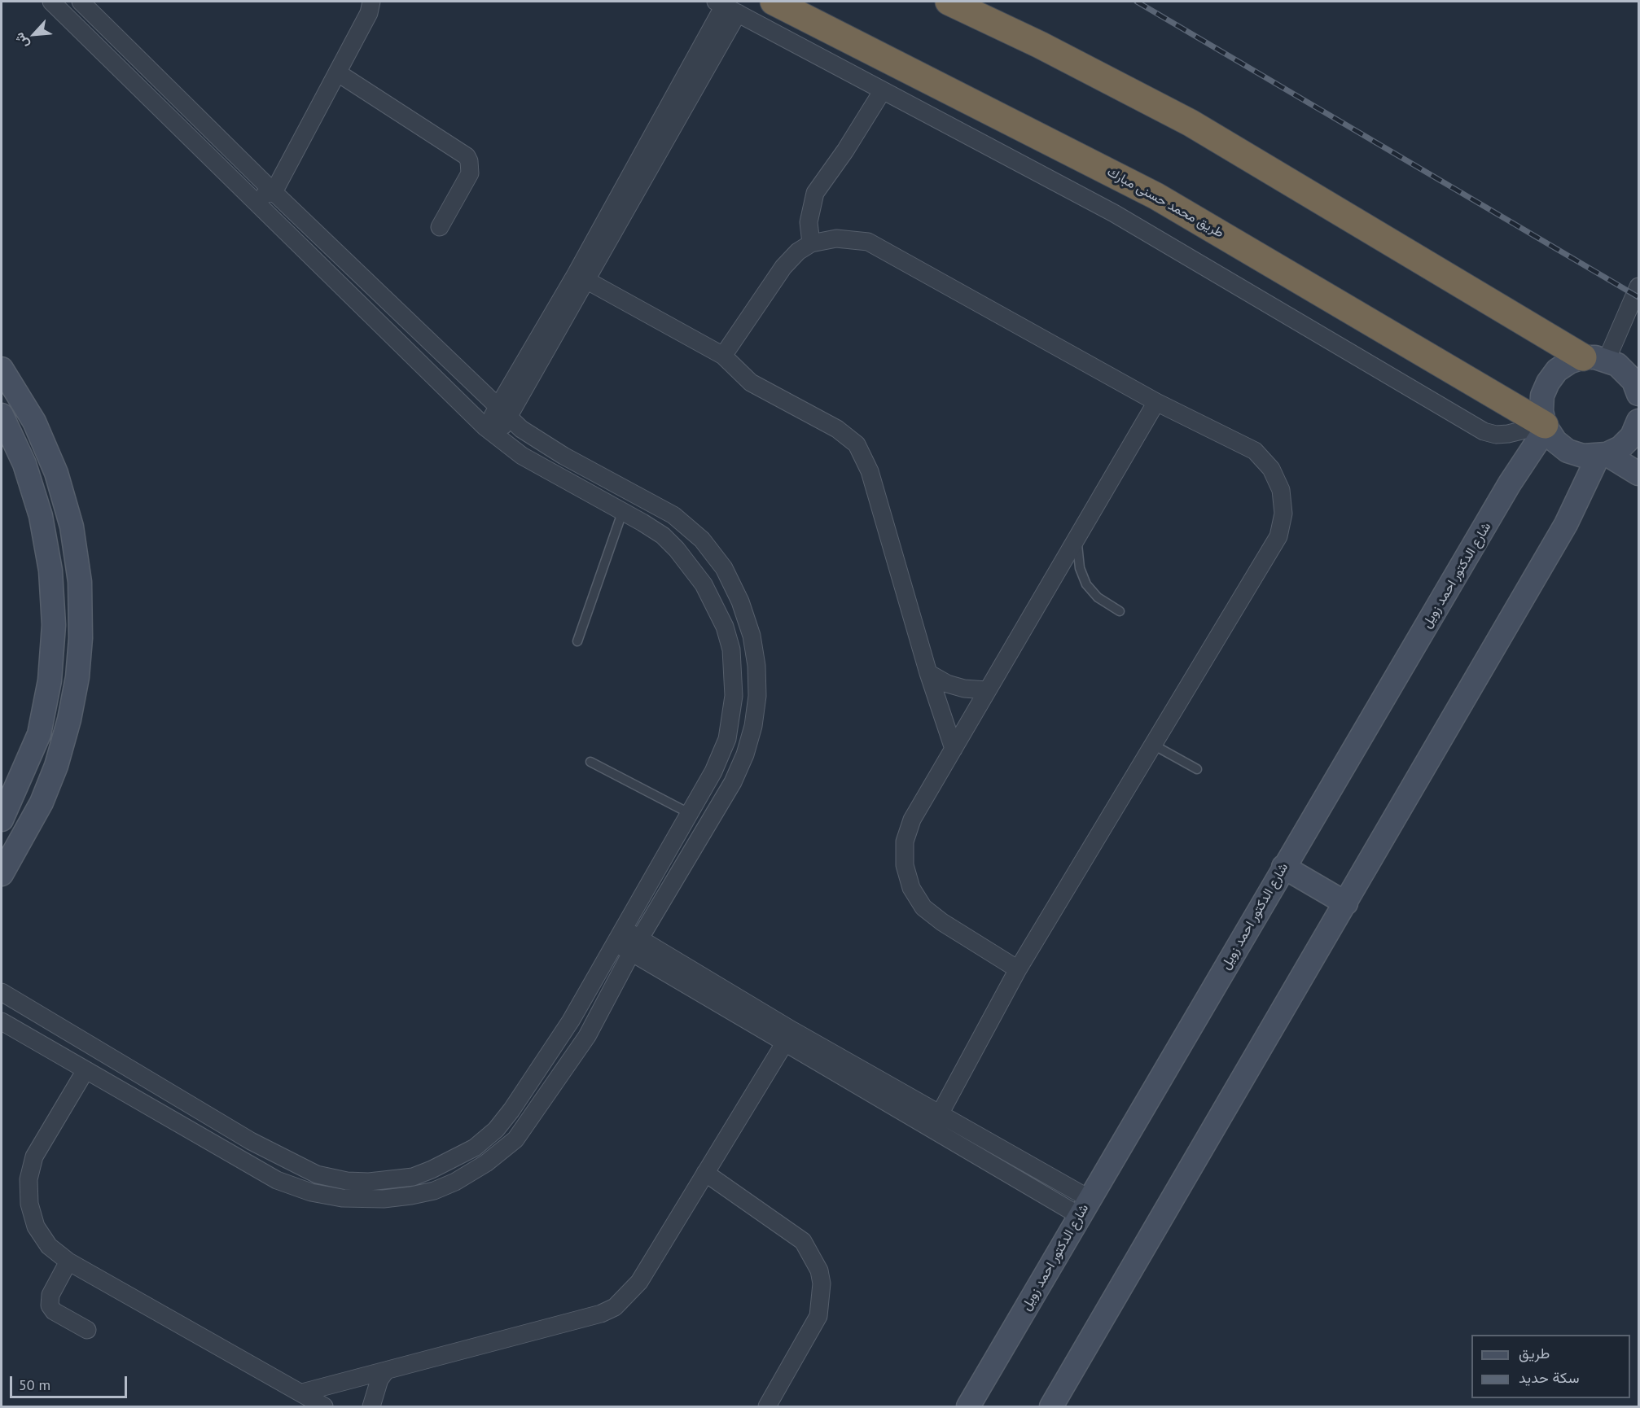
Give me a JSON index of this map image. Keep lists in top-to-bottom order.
{
  "streets": {
    "highway": ["طريق محمد حسنى مبارك"],
    "street": ["شارع الدكتور احمد زويل"]
  },
  "crossings": [
    ["طريق محمد حسنى مبارك", "شارع الدكتور احمد زويل"]
  ],
  "legend": ["طريق", "سكة حديد"],
  "scale_bar": "50 m",
  "north": "bottom left"
}
